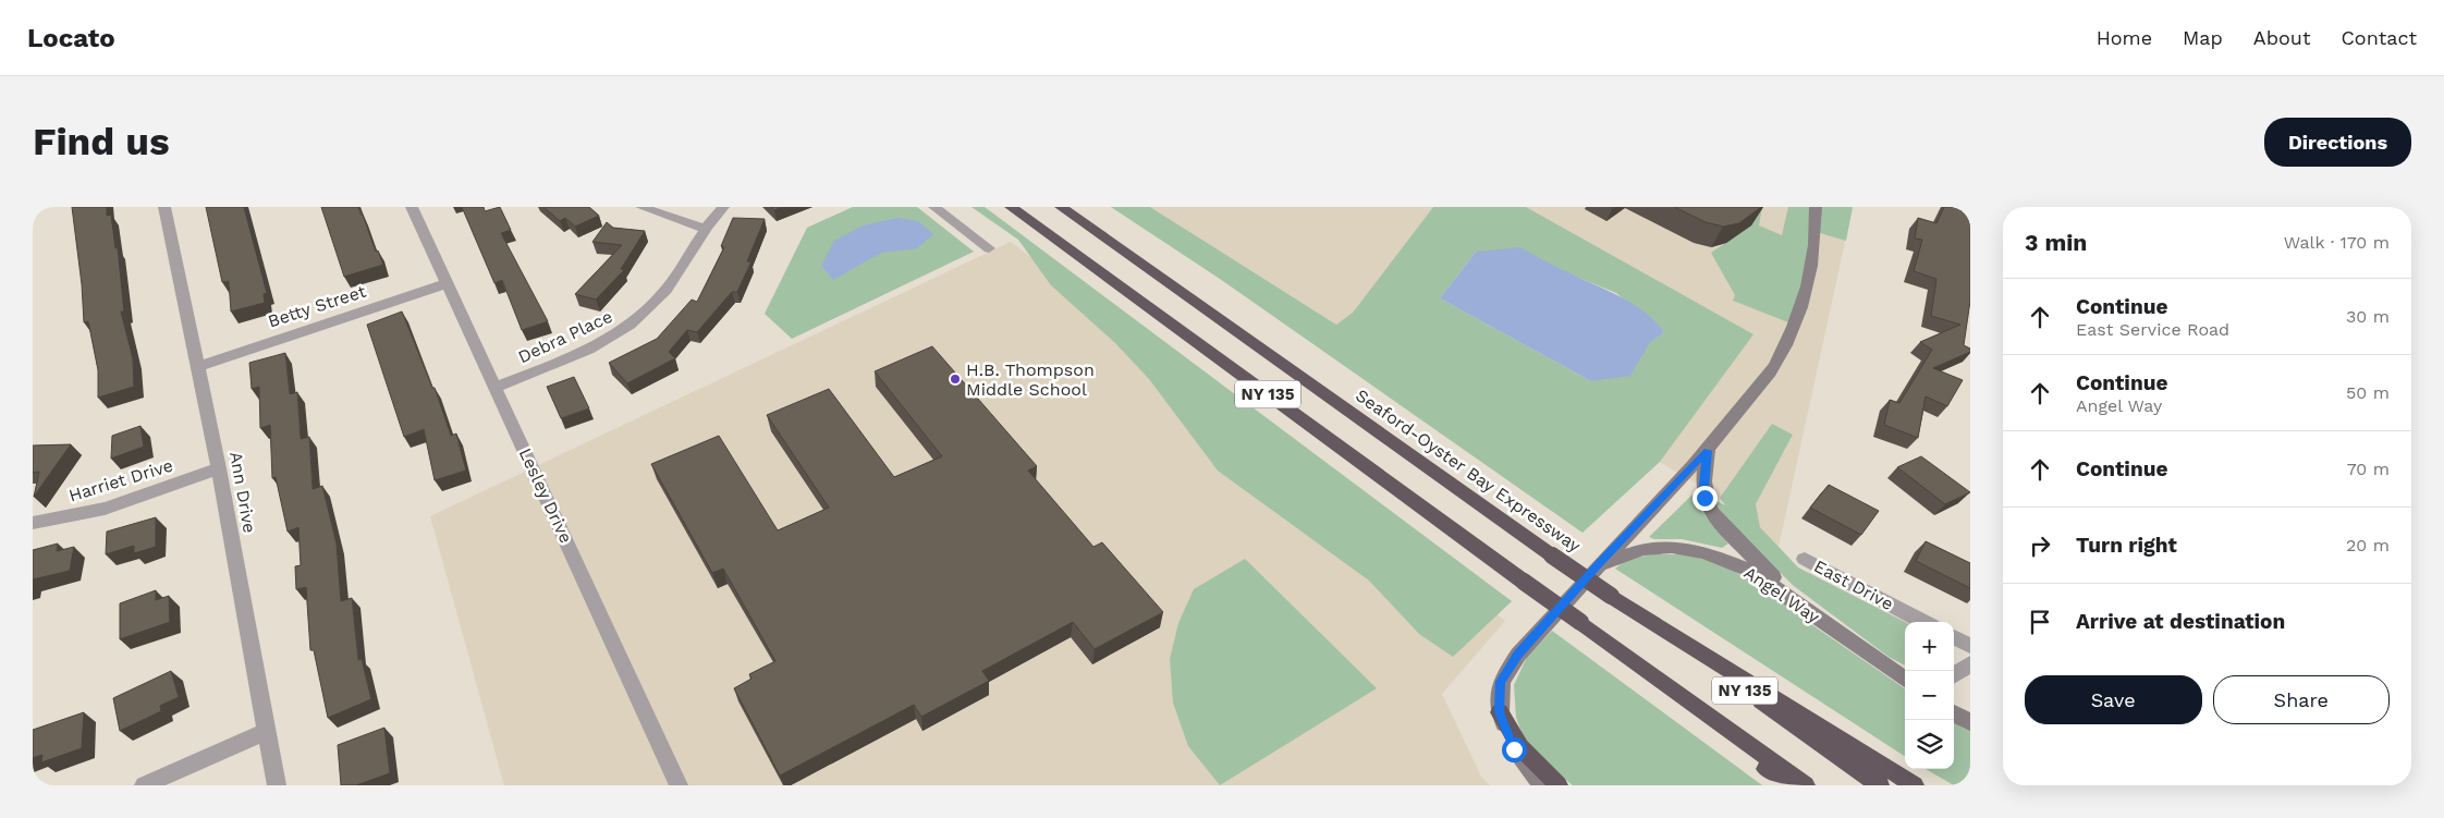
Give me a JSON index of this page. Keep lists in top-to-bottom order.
{
  "streets": {
    "highway": ["NY 135", "Seaford-Oyster Bay Expressway"],
    "street": [
      "Betty Street",
      "Debra Place",
      "Harriet Drive",
      "Ann Drive",
      "Lesley Drive",
      "East Drive",
      "Angel Way"
    ]
  },
  "crossings": [
    ["Betty Street", "Ann Drive"],
    ["Betty Street", "Lesley Drive"],
    ["Debra Place", "Lesley Drive"],
    ["Harriet Drive", "Ann Drive"]
  ],
  "places": ["H.B. Thompson Middle School"],
  "page": {
    "header": "Locato",
    "nav": [
      "Home",
      "Map",
      "About",
      "Contact"
    ],
    "buttons": [
      "Directions",
      ["Save", "Share"]
    ],
    "title": "Find us",
    "heading": ["3 min", "Walk · 170 m"],
    "list": [
      ["Continue", "East Service Road", "30 m"],
      ["Continue", "Angel Way", "50 m"],
      ["Continue", "70 m"],
      ["Turn right", "20 m"],
      "Arrive at destination"
    ],
    "map_buttons": ["+", "−"]
  }
}
